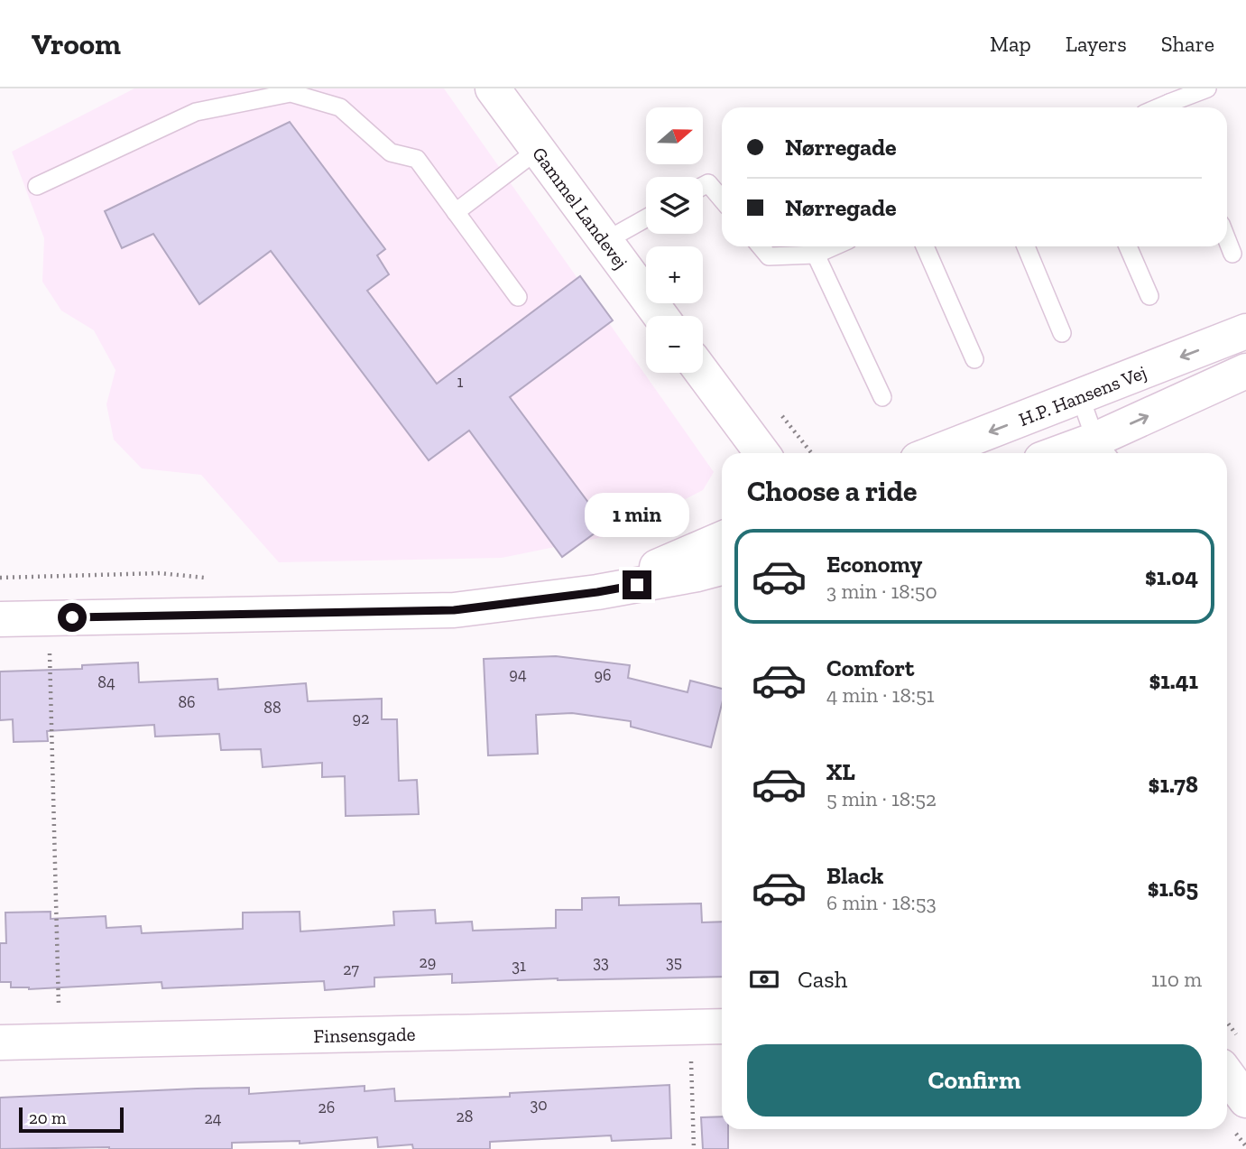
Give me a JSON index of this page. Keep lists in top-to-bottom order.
{
  "streets": {
    "street": ["Gammel Landevej", "H.P. Hansens Vej", "Finsensgade"]
  },
  "house_numbers": [
    "1",
    "94",
    "96",
    "84",
    "86",
    "88",
    "92",
    "29",
    "33",
    "35",
    "31",
    "27",
    "30",
    "26",
    "28",
    "24"
  ],
  "scale_bar": "20 m",
  "north": "right",
  "page": {
    "header": "Vroom",
    "nav": ["Map", "Layers", "Share"],
    "map_buttons": ["+", "−"],
    "banner": ["Nørregade", "Nørregade"],
    "heading": "Choose a ride",
    "bubble": "1 min",
    "list": [
      {
        "name": "Economy",
        "note": "3 min · 18:50",
        "value": "$1.04"
      },
      {
        "name": "Comfort",
        "note": "4 min · 18:51",
        "value": "$1.41"
      },
      {
        "name": "XL",
        "note": "5 min · 18:52",
        "value": "$1.78"
      },
      {
        "name": "Black",
        "note": "6 min · 18:53",
        "value": "$1.65"
      }
    ],
    "pay": ["Cash", "110 m"],
    "buttons": "Confirm",
    "scale": "20 m"
  }
}
